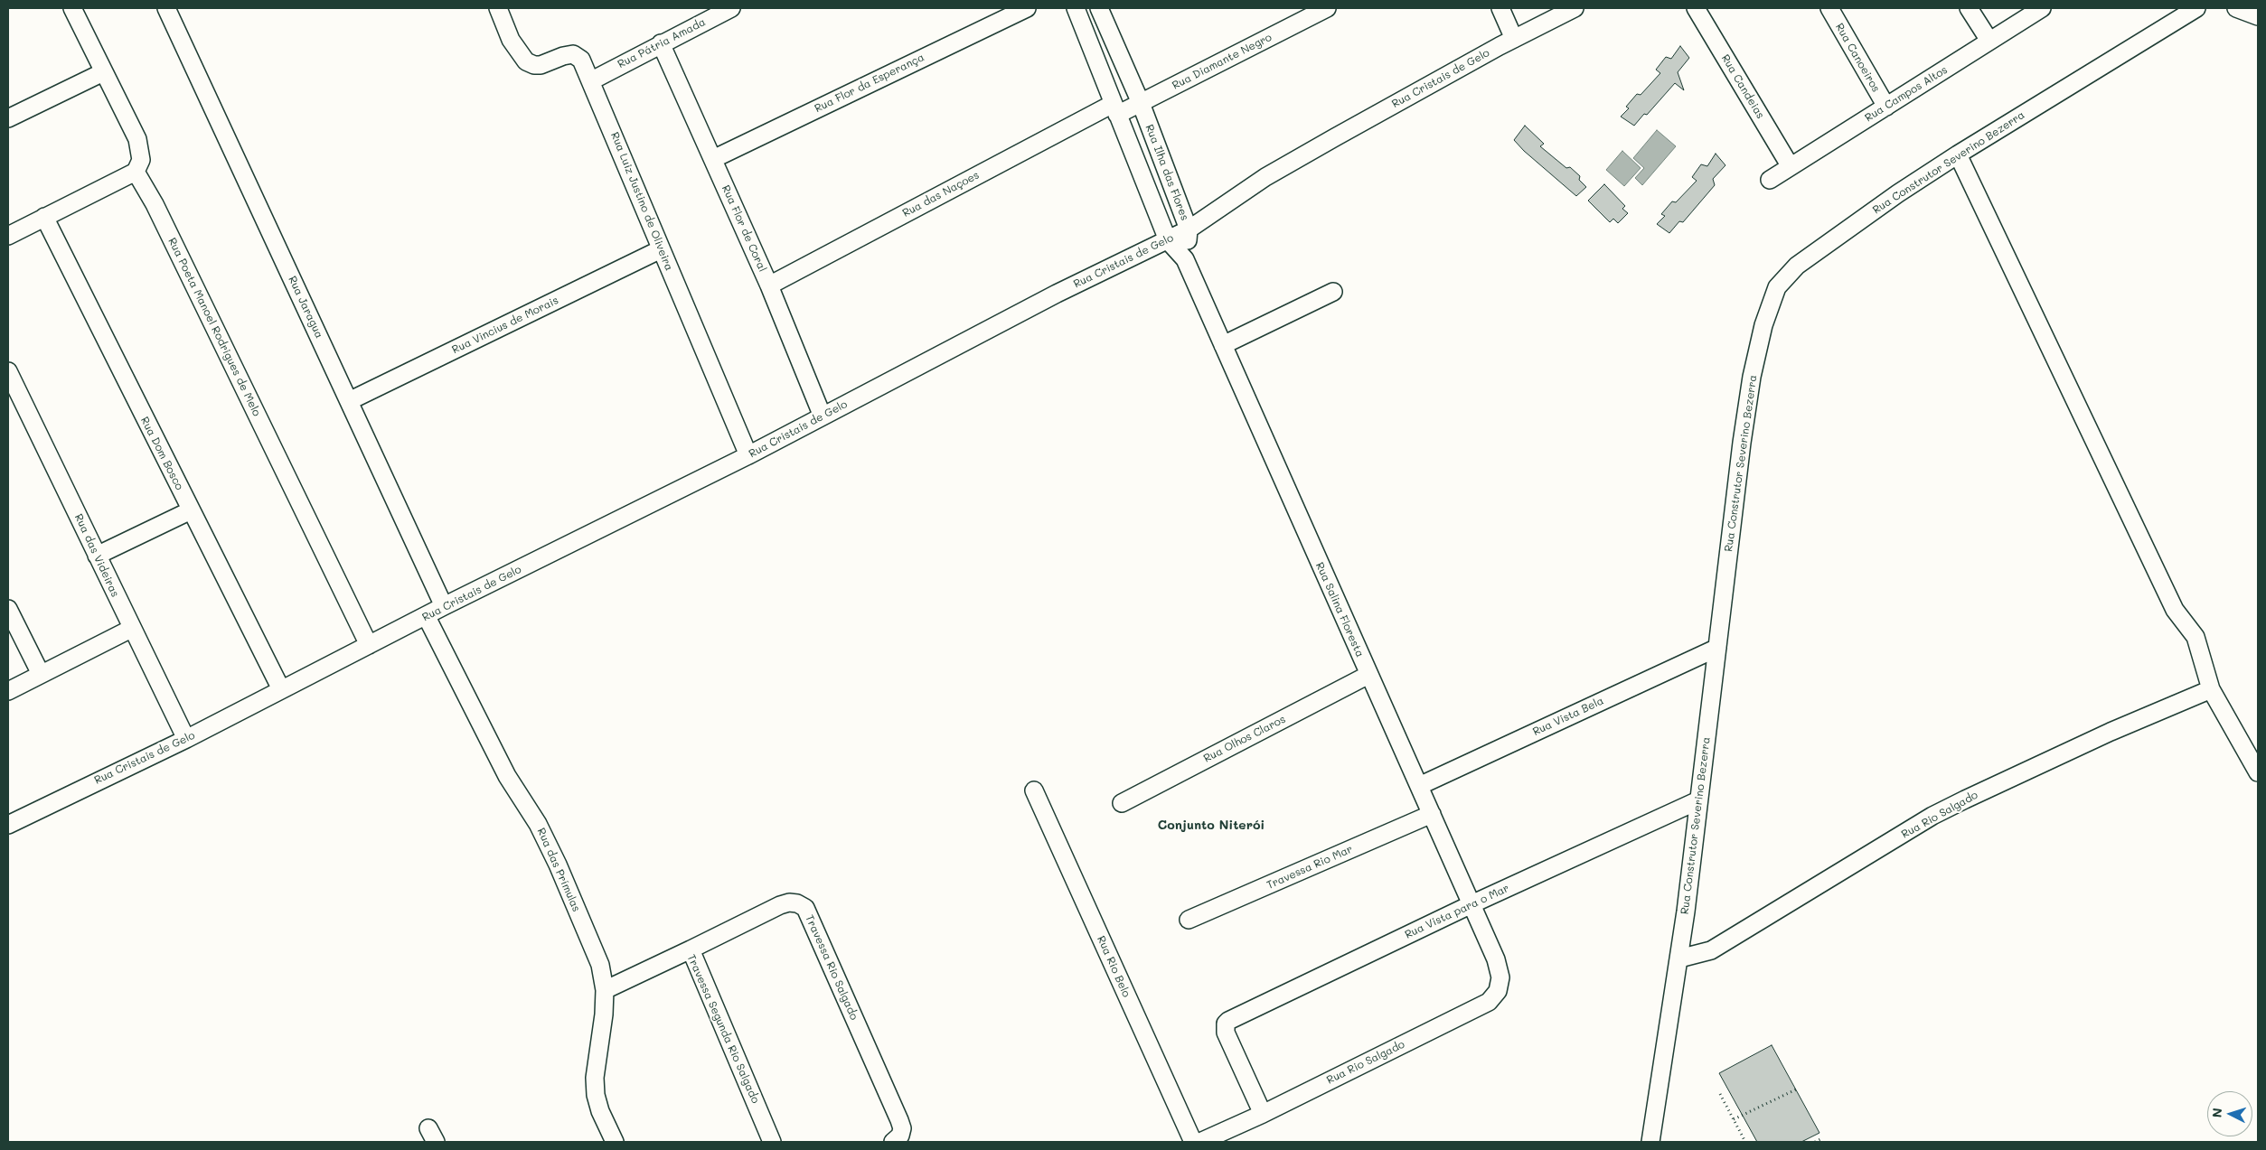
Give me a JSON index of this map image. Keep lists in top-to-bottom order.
{
  "streets": {
    "street": [
      "Rua Pátria Amada",
      "Rua Canoeiros",
      "Rua Diamante Negro",
      "Rua Cristais de Gelo",
      "Rua Flor da Esperança",
      "Rua Candeias",
      "Rua Campos Altos",
      "Rua Construtor Severino Bezerra",
      "Rua Ilha das Flores",
      "Rua das Naçoes",
      "Rua Luiz Justino de Oliveira",
      "Rua Flor de Coral",
      "Rua Jaragua",
      "Rua Vincius de Morais",
      "Rua Poeta Manoel Rodrigues de Melo",
      "Rua Dom Bosco",
      "Rua das Videiras",
      "Rua Salina Floresta",
      "Rua Vista Bela",
      "Rua Olhos Claros",
      "Rua Rio Salgado",
      "Travessa Rio Mar",
      "Rua das Prímulas",
      "Rua Vista para o Mar",
      "Rua Rio Belo",
      "Travessa Rio Salgado",
      "Travessa Segunda Rio Salgado"
    ]
  },
  "crossings": [
    ["Rua Pátria Amada", "Rua Luiz Justino de Oliveira"],
    ["Rua Pátria Amada", "Rua Flor de Coral"],
    ["Rua Canoeiros", "Rua Campos Altos"],
    ["Rua Diamante Negro", "Rua Ilha das Flores"],
    ["Rua Diamante Negro", "Rua das Naçoes"],
    ["Rua Cristais de Gelo", "Rua Ilha das Flores"],
    ["Rua Cristais de Gelo", "Rua Luiz Justino de Oliveira"],
    ["Rua Cristais de Gelo", "Rua Flor de Coral"],
    ["Rua Cristais de Gelo", "Rua Jaragua"],
    ["Rua Cristais de Gelo", "Rua Poeta Manoel Rodrigues de Melo"],
    ["Rua Cristais de Gelo", "Rua Dom Bosco"],
    ["Rua Cristais de Gelo", "Rua das Videiras"],
    ["Rua Cristais de Gelo", "Rua das Prímulas"],
    ["Rua Flor da Esperança", "Rua Flor de Coral"],
    ["Rua Candeias", "Rua Campos Altos"],
    ["Rua Construtor Severino Bezerra", "Rua Vista Bela"],
    ["Rua Construtor Severino Bezerra", "Rua Rio Salgado"],
    ["Rua Construtor Severino Bezerra", "Rua Vista para o Mar"],
    ["Rua Ilha das Flores", "Rua Salina Floresta"],
    ["Rua das Naçoes", "Rua Flor de Coral"],
    ["Rua Luiz Justino de Oliveira", "Rua Vincius de Morais"],
    ["Rua Jaragua", "Rua Vincius de Morais"],
    ["Rua Salina Floresta", "Rua Vista Bela"],
    ["Rua Salina Floresta", "Rua Olhos Claros"],
    ["Rua Salina Floresta", "Rua Rio Salgado"],
    ["Rua Salina Floresta", "Travessa Rio Mar"],
    ["Rua Salina Floresta", "Rua Vista para o Mar"],
    ["Rua Rio Salgado", "Rua Vista para o Mar"],
    ["Rua das Prímulas", "Travessa Segunda Rio Salgado"],
    ["Travessa Rio Salgado", "Travessa Segunda Rio Salgado"]
  ],
  "districts": ["Conjunto Niterói"],
  "north": "left"
}
